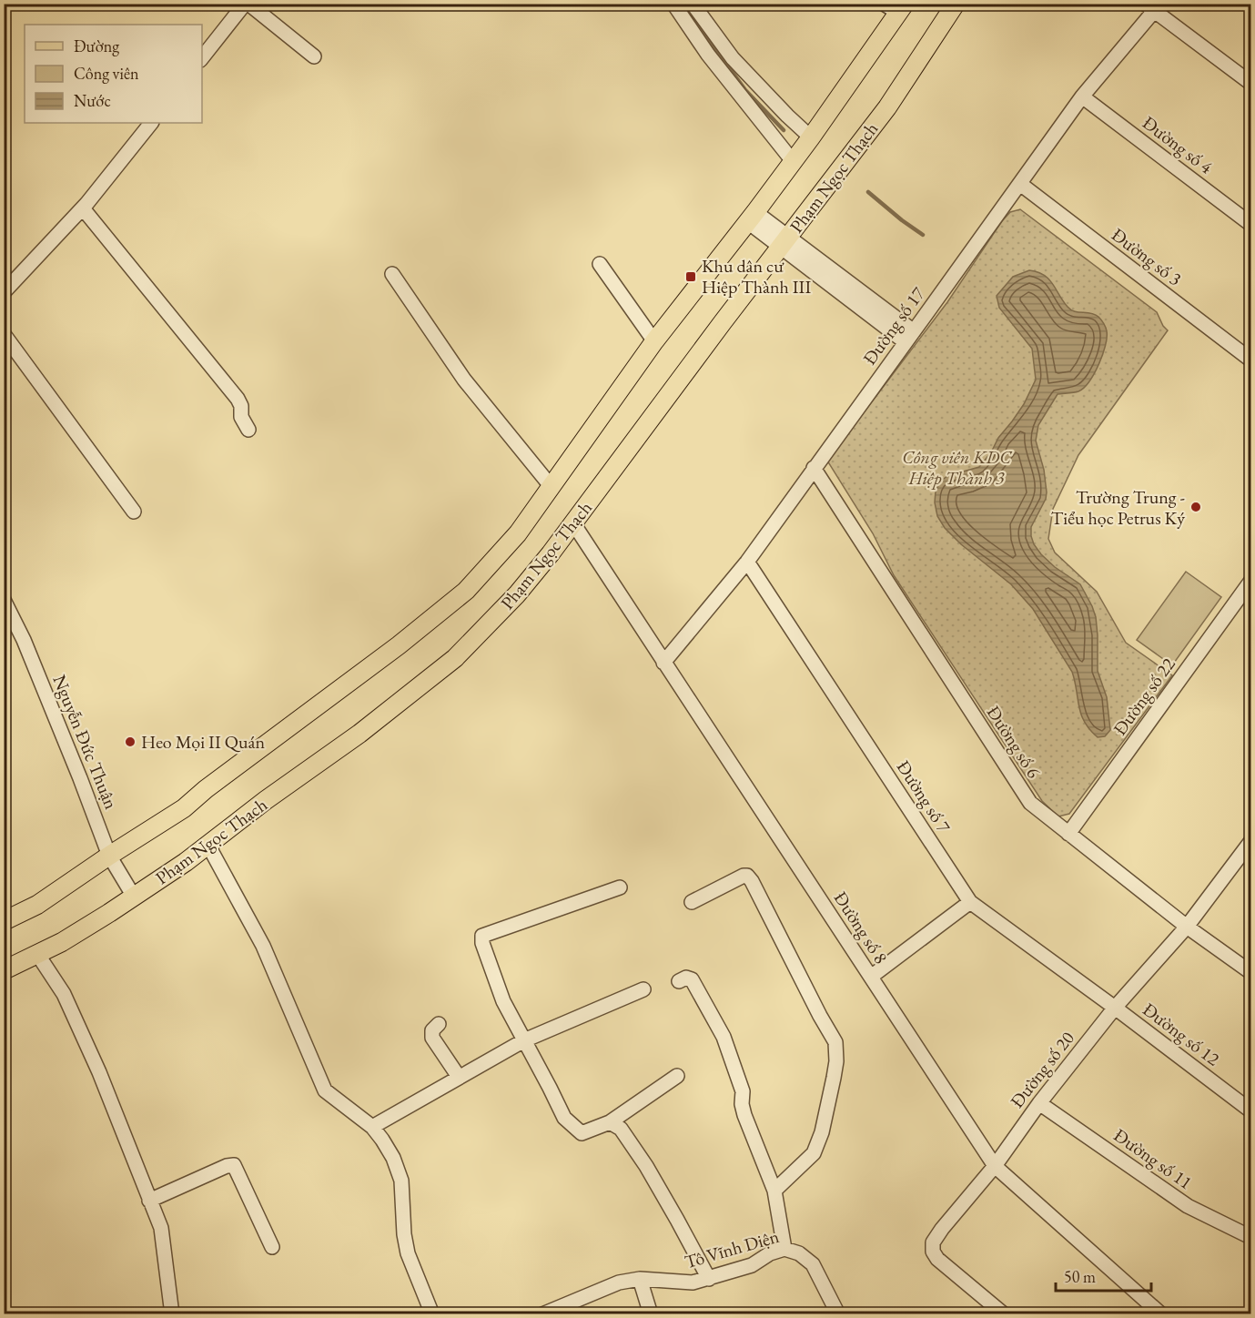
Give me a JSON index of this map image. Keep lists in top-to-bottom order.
{
  "streets": {
    "main road": ["Phạm Ngọc Thạch"],
    "street": [
      "Đường số 4",
      "Đường số 3",
      "Đường số 17",
      "Đường số 22",
      "Nguyễn Đức Thuận",
      "Đường số 6",
      "Đường số 7",
      "Đường số 8",
      "Đường số 12",
      "Đường số 20",
      "Đường số 11",
      "Tô Vĩnh Diện"
    ]
  },
  "crossings": [
    ["Đường số 4", "Đường số 17"],
    ["Phạm Ngọc Thạch", "Nguyễn Đức Thuận"],
    ["Phạm Ngọc Thạch", "Đường số 8"],
    ["Đường số 3", "Đường số 17"],
    ["Đường số 17", "Đường số 6"],
    ["Đường số 17", "Đường số 7"],
    ["Đường số 17", "Đường số 8"],
    ["Đường số 22", "Đường số 6"],
    ["Đường số 6", "Đường số 20"],
    ["Đường số 7", "Đường số 12"],
    ["Đường số 7", "Đường số 20"],
    ["Đường số 8", "Đường số 20"],
    ["Đường số 12", "Đường số 20"],
    ["Đường số 20", "Đường số 11"]
  ],
  "parks": ["Công viên KDC Hiệp Thành 3"],
  "places": {
    "transit": ["Khu dân cư Hiệp Thành III"],
    "other": ["Trường Trung - Tiểu học Petrus Ký", "Heo Mọi II Quán"]
  },
  "legend": ["Đường", "Công viên", "Nước"],
  "scale_bar": "50 m"
}
